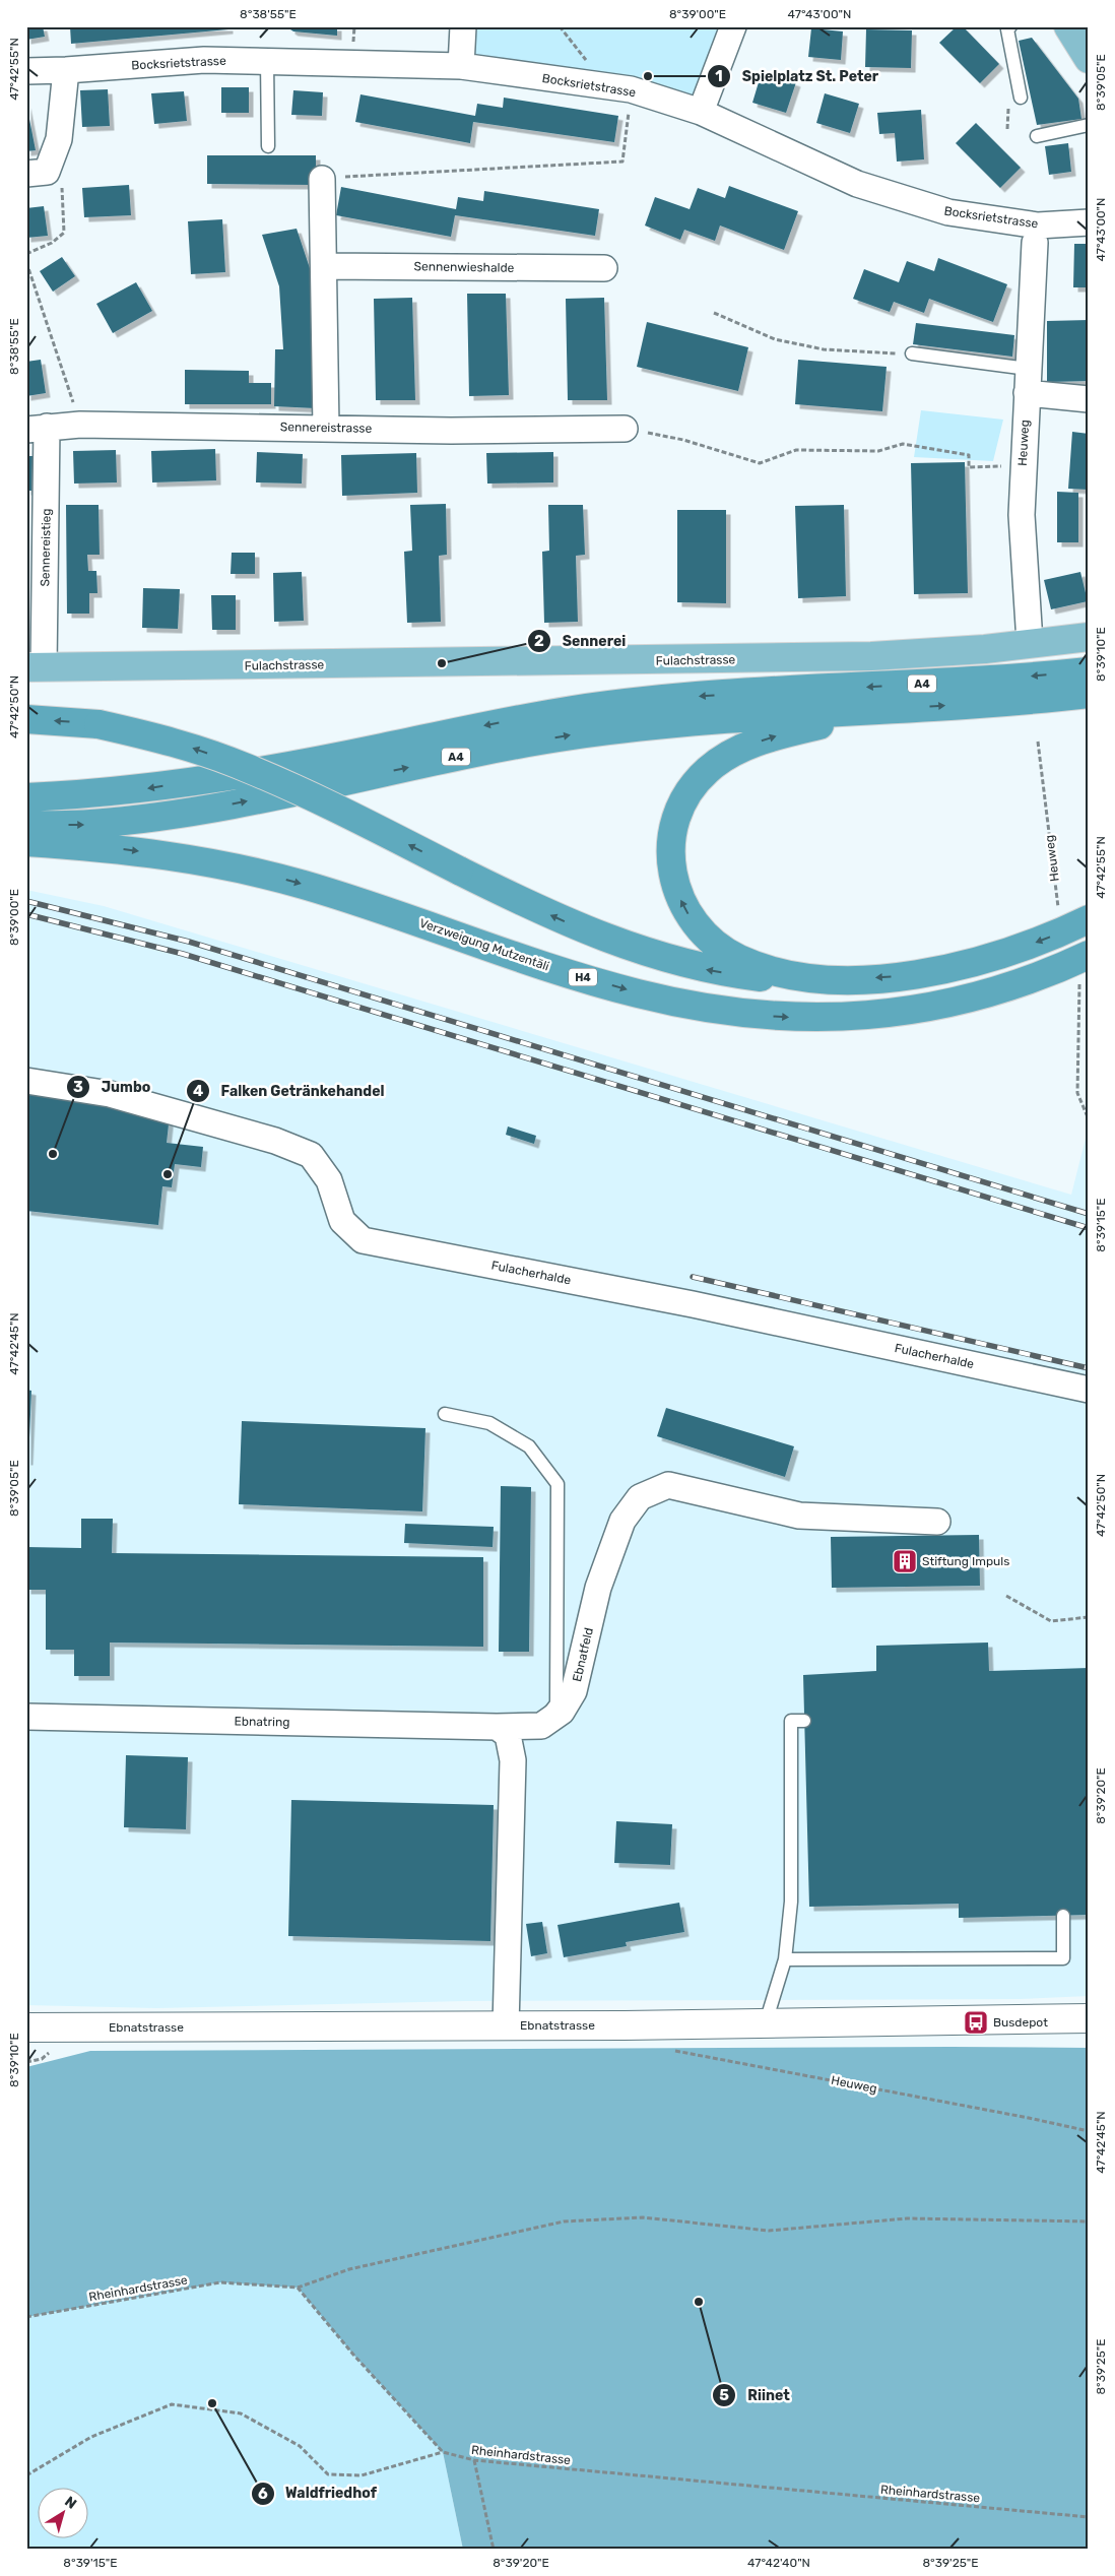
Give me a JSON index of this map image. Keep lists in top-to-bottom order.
{
  "streets": {
    "highway": ["A4", "Verzweigung Mutzentäli", "H4"],
    "main road": ["Fulachstrasse"],
    "street": [
      "Bocksrietstrasse",
      "Sennenwieshalde",
      "Sennereistrasse",
      "Heuweg",
      "Sennereistieg",
      "Fulacherhalde",
      "Ebnatfeld",
      "Ebnatring",
      "Ebnatstrasse"
    ],
    "path": ["Rheinhardstrasse"]
  },
  "crossings": [
    ["Sennereistrasse", "Sennereistieg"],
    ["Heuweg", "Fulachstrasse"],
    ["Sennereistieg", "Fulachstrasse"],
    ["Ebnatfeld", "Ebnatring"]
  ],
  "places": {
    "other": [
      "Spielplatz St. Peter",
      "Sennerei",
      "Jumbo",
      "Falken Getränkehandel",
      "Riinet",
      "Waldfriedhof"
    ],
    "building": ["Stiftung Impuls"],
    "bus stop": ["Busdepot"]
  },
  "north": "top right",
  "coordinates": [
    "8°38'55\"E",
    "8°39'00\"E",
    "47°43'00\"N",
    "47°42'55\"N",
    "8°39'05\"E",
    "8°39'10\"E",
    "47°42'50\"N",
    "8°39'15\"E",
    "47°42'45\"N",
    "8°39'20\"E",
    "8°39'25\"E",
    "47°42'40\"N"
  ]
}
